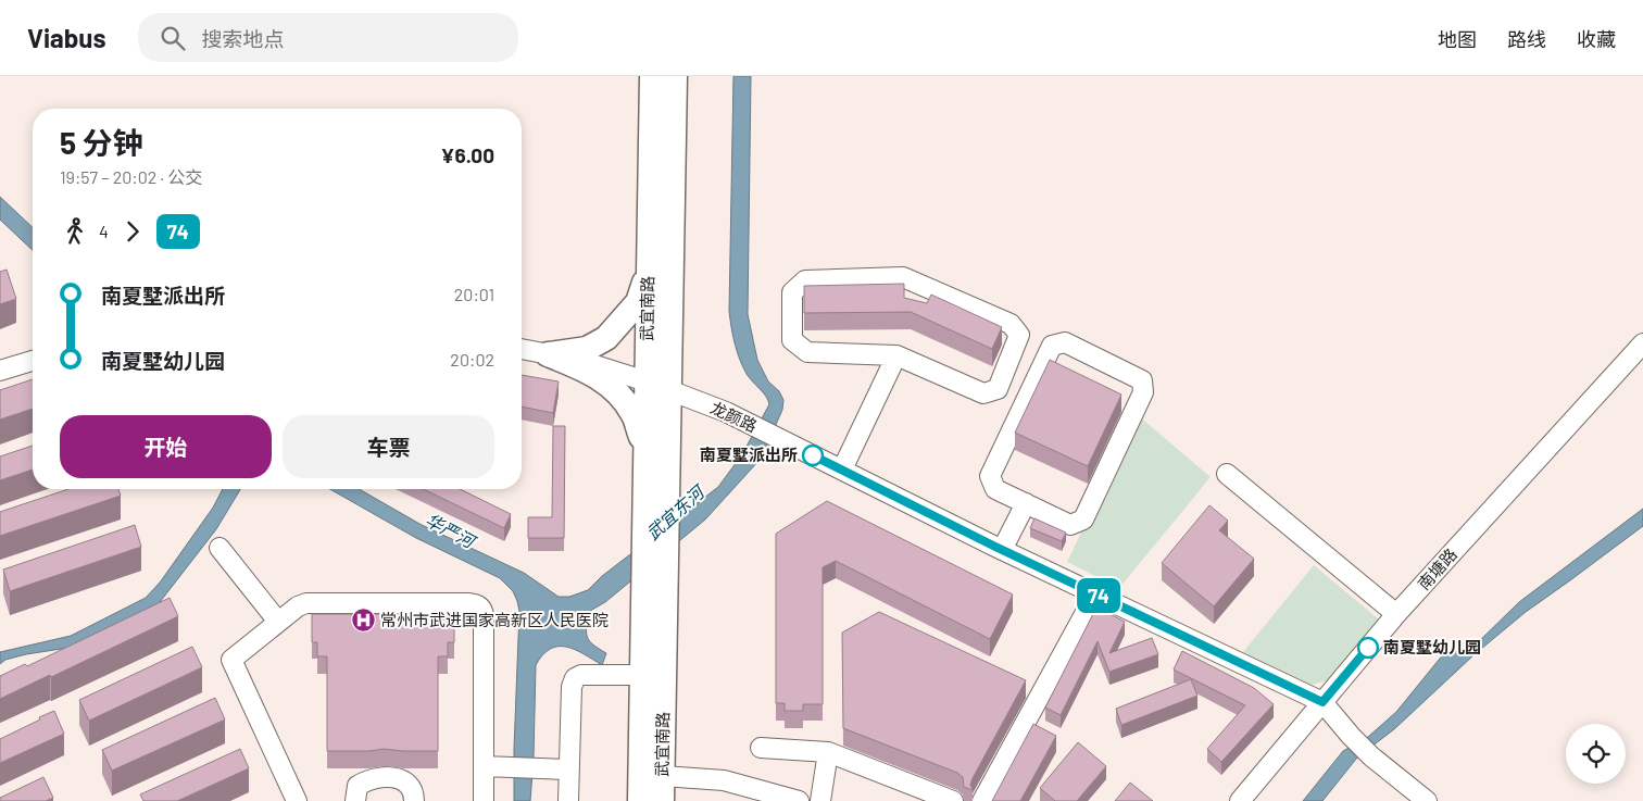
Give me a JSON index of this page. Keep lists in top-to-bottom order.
{
  "streets": {
    "main road": ["武宜南路"],
    "street": ["龙颜路", "南塘路"]
  },
  "crossings": [
    ["武宜南路", "龙颜路"],
    ["龙颜路", "南塘路"]
  ],
  "water": ["武宜东河", "华严河"],
  "places": {
    "other": ["南夏墅派出所", "南夏墅幼儿园"],
    "hospital": ["常州市武进国家高新区人民医院"]
  },
  "lines": ["bus line 74"],
  "page": {
    "header": "Viabus",
    "search": "搜索地点",
    "nav": ["地图", "路线", "收藏"],
    "on_map": "74",
    "heading": ["5 分钟", "19:57 – 20:02 · 公交", "¥6.00"],
    "legs": ["4", "74"],
    "list": [
      {
        "name": "南夏墅派出所",
        "value": "20:01"
      },
      {
        "name": "南夏墅幼儿园",
        "value": "20:02"
      }
    ],
    "buttons": ["开始", "车票"]
  }
}
